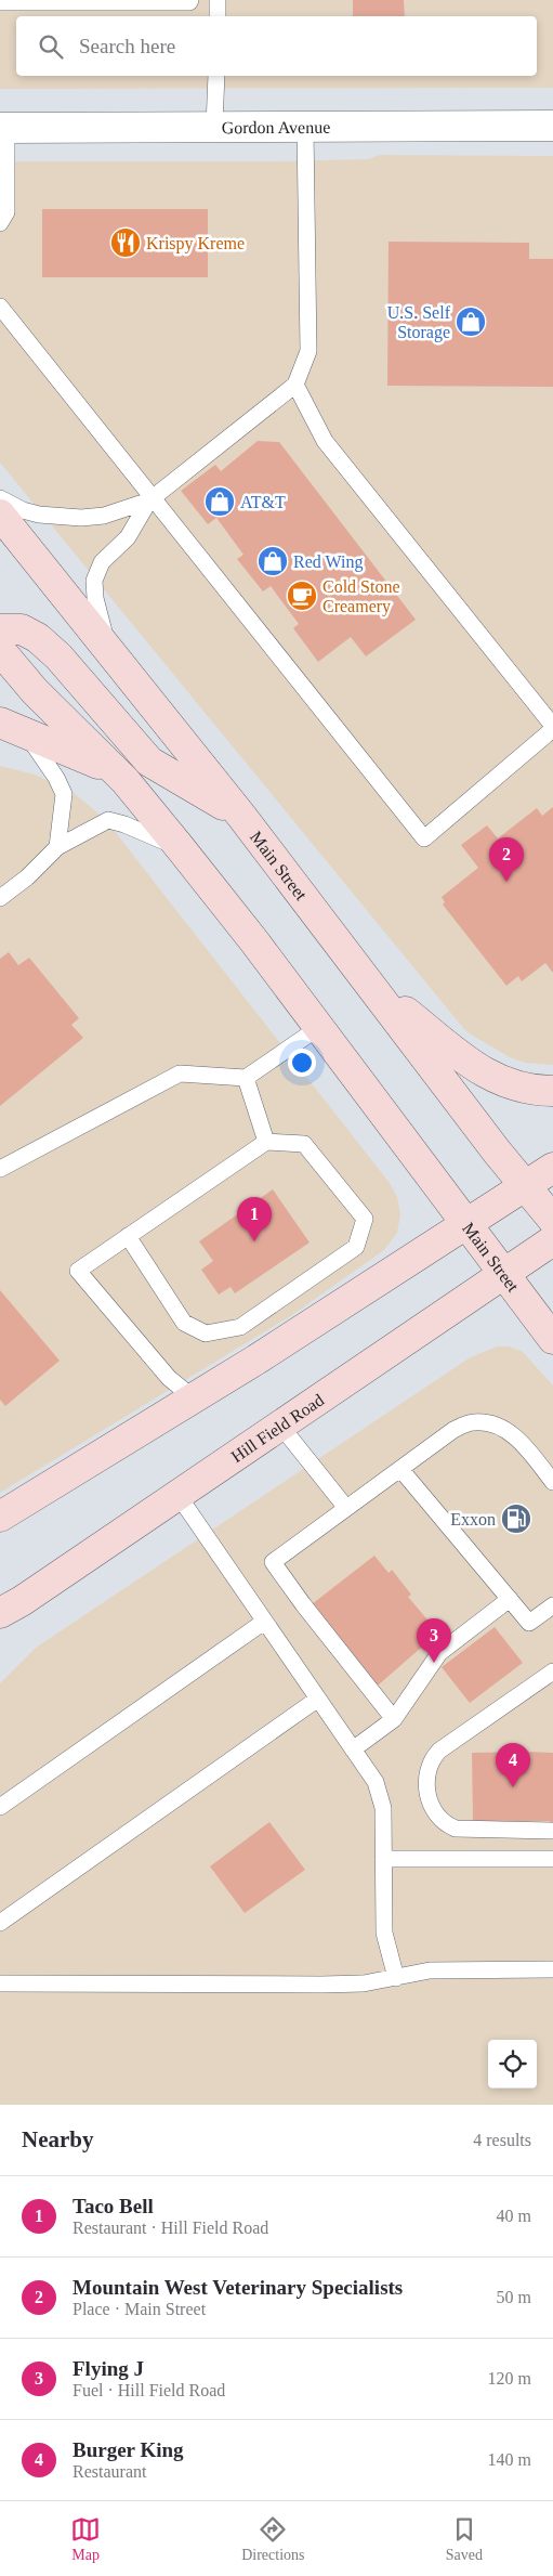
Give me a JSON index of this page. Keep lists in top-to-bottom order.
{
  "streets": {
    "main road": ["Main Street", "Hill Field Road"],
    "street": ["Gordon Avenue"]
  },
  "crossings": [
    ["Main Street", "Hill Field Road"]
  ],
  "places": {
    "restaurant": ["Krispy Kreme"],
    "shop": ["U.S. Self Storage", "AT&T", "Red Wing"],
    "cafe": ["Cold Stone Creamery"],
    "fuel station": ["Exxon"]
  },
  "page": {
    "search": "Search here",
    "pins": [
      "2",
      "1",
      "3",
      "4"
    ],
    "heading": ["Nearby", "4 results"],
    "list": [
      {
        "mark": "1",
        "name": "Taco Bell",
        "note": "Restaurant · Hill Field Road",
        "value": "40 m"
      },
      {
        "mark": "2",
        "name": "Mountain West Veterinary Specialists",
        "note": "Place · Main Street",
        "value": "50 m"
      },
      {
        "mark": "3",
        "name": "Flying J",
        "note": "Fuel · Hill Field Road",
        "value": "120 m"
      },
      {
        "mark": "4",
        "name": "Burger King",
        "note": "Restaurant",
        "value": "140 m"
      }
    ],
    "nav": ["Map", "Directions", "Saved"]
  }
}
